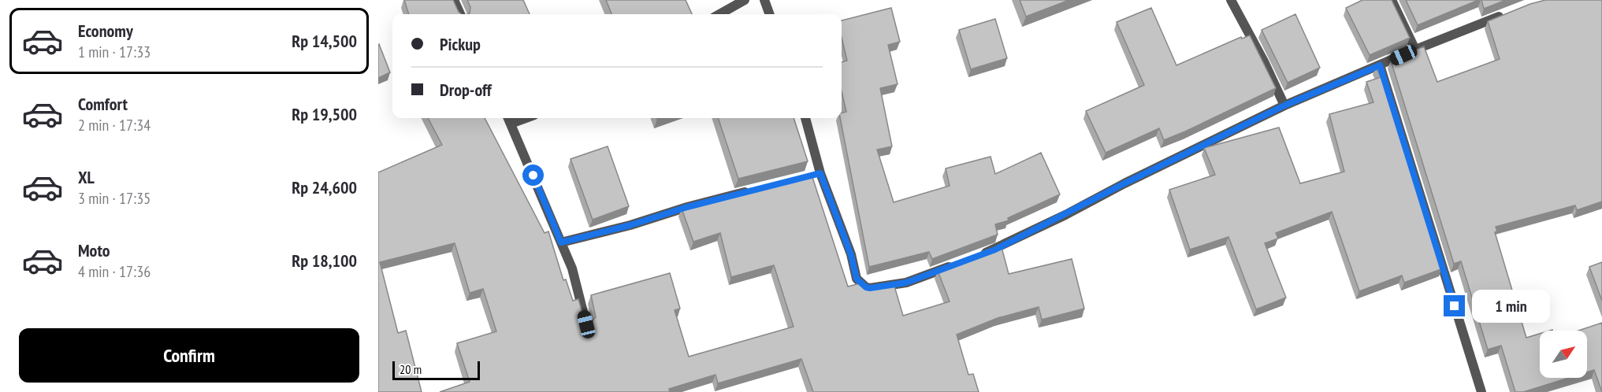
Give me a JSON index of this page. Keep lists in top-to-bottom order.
{
  "scale_bar": "20 m",
  "north": "top right",
  "page": {
    "list": [
      {
        "name": "Economy",
        "note": "1 min · 17:33",
        "value": "Rp 14,500"
      },
      {
        "name": "Comfort",
        "note": "2 min · 17:34",
        "value": "Rp 19,500"
      },
      {
        "name": "XL",
        "note": "3 min · 17:35",
        "value": "Rp 24,600"
      },
      {
        "name": "Moto",
        "note": "4 min · 17:36",
        "value": "Rp 18,100"
      }
    ],
    "banner": ["Pickup", "Drop-off"],
    "bubble": "1 min",
    "buttons": "Confirm",
    "scale": "20 m"
  }
}
